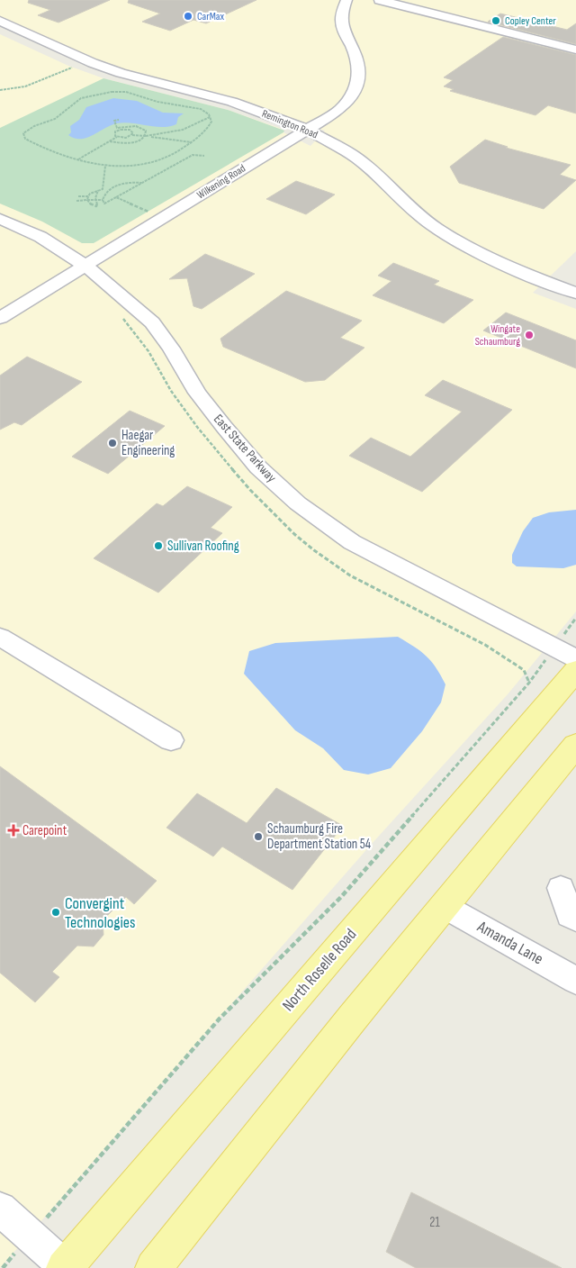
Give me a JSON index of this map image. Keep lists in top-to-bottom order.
{
  "streets": {
    "main road": ["North Roselle Road"],
    "street": [
      "Remington Road",
      "Wilkening Road",
      "East State Parkway",
      "Amanda Lane"
    ]
  },
  "crossings": [
    ["Remington Road", "Wilkening Road"],
    ["Wilkening Road", "East State Parkway"]
  ],
  "places": {
    "other": [
      "CarMax",
      "Copley Center",
      "Wingate Schaumburg",
      "Haegar Engineering",
      "Sullivan Roofing",
      "Schaumburg Fire Department Station 54",
      "Convergint Technologies"
    ],
    "health": ["Carepoint"]
  },
  "house_numbers": ["21"]
}
